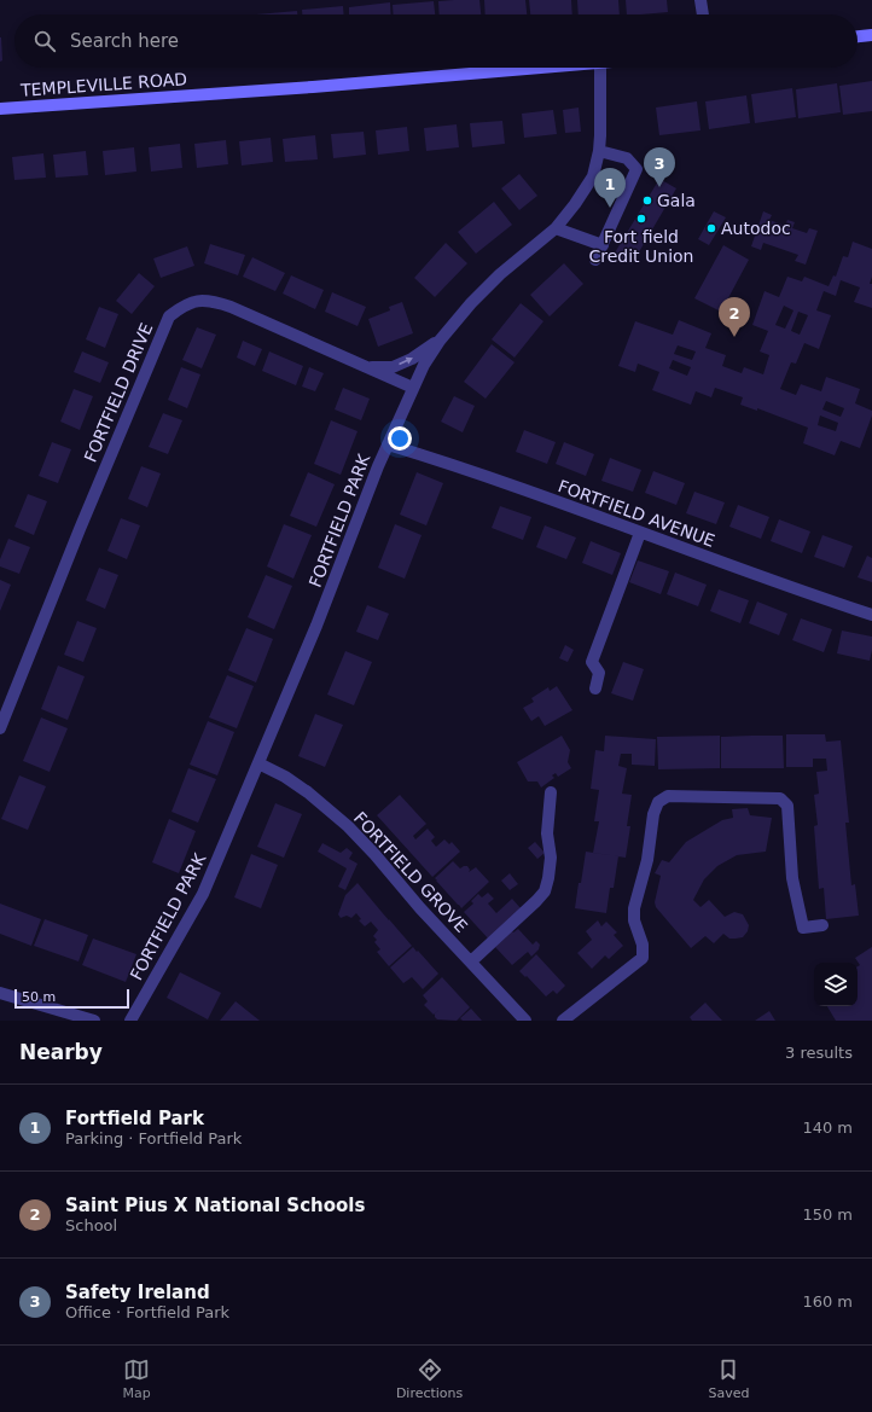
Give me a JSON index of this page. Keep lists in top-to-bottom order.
{
  "streets": {
    "main road": ["TEMPLEVILLE ROAD"],
    "street": [
      "FORTFIELD DRIVE",
      "FORTFIELD AVENUE",
      "FORTFIELD PARK",
      "FORTFIELD GROVE"
    ]
  },
  "crossings": [
    ["FORTFIELD DRIVE", "FORTFIELD PARK"],
    ["FORTFIELD AVENUE", "FORTFIELD PARK"],
    ["FORTFIELD PARK", "FORTFIELD GROVE"]
  ],
  "places": ["Gala", "Fort field Credit Union", "Autodoc"],
  "scale_bar": "50 m",
  "page": {
    "search": "Search here",
    "pins": ["3", "1", "2"],
    "scale": "50 m",
    "heading": ["Nearby", "3 results"],
    "list": [
      {
        "mark": "1",
        "name": "Fortfield Park",
        "note": "Parking · Fortfield Park",
        "value": "140 m"
      },
      {
        "mark": "2",
        "name": "Saint Pius X National Schools",
        "note": "School",
        "value": "150 m"
      },
      {
        "mark": "3",
        "name": "Safety Ireland",
        "note": "Office · Fortfield Park",
        "value": "160 m"
      }
    ],
    "nav": ["Map", "Directions", "Saved"]
  }
}
